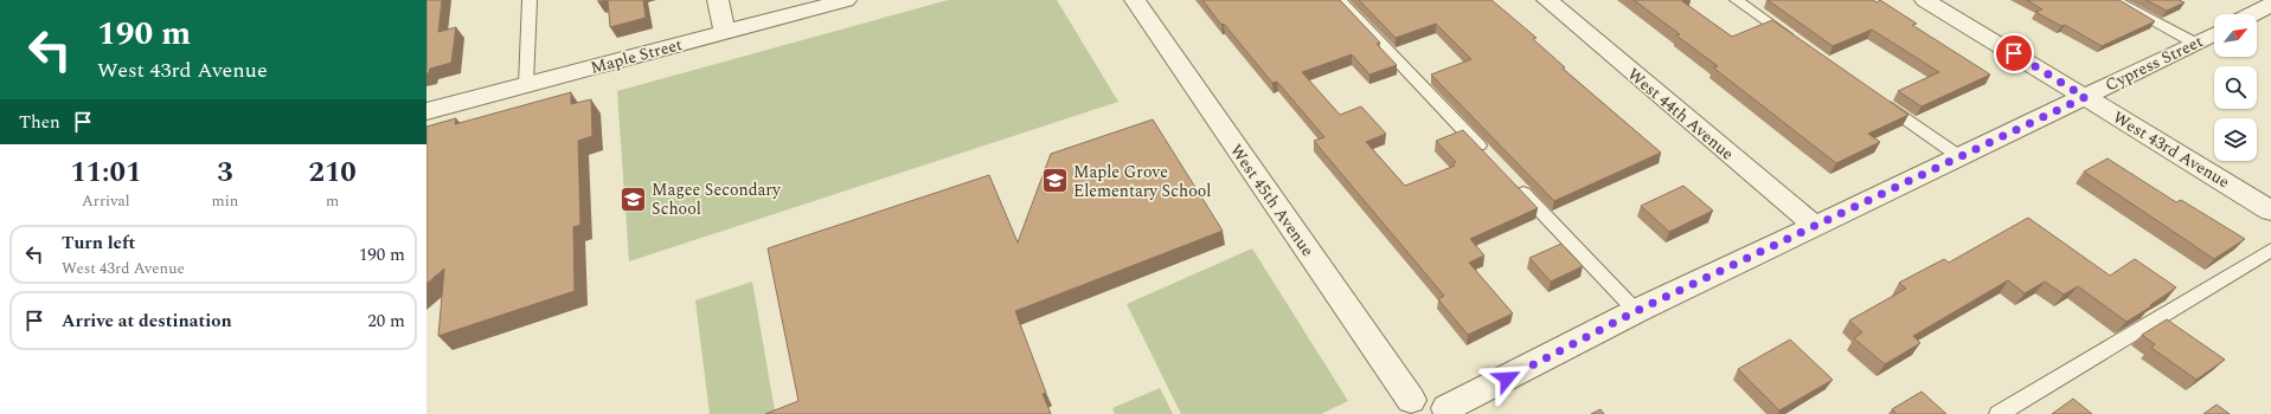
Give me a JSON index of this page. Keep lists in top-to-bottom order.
{
  "streets": {
    "street": [
      "Maple Street",
      "Cypress Street",
      "West 44th Avenue",
      "West 43rd Avenue",
      "West 45th Avenue"
    ]
  },
  "crossings": [
    ["Cypress Street", "West 44th Avenue"],
    ["Cypress Street", "West 43rd Avenue"]
  ],
  "places": {
    "school or university": ["Maple Grove Elementary School", "Magee Secondary School"]
  },
  "north": "top right",
  "page": {
    "turn": ["190 m", "West 43rd Avenue"],
    "then": "Then",
    "eta": [
      "11:01",
      "Arrival",
      "3",
      "min",
      "210",
      "m"
    ],
    "list": [
      {
        "name": "Turn left",
        "note": "West 43rd Avenue",
        "value": "190 m"
      },
      {
        "name": "Arrive at destination",
        "value": "20 m"
      }
    ]
  }
}
